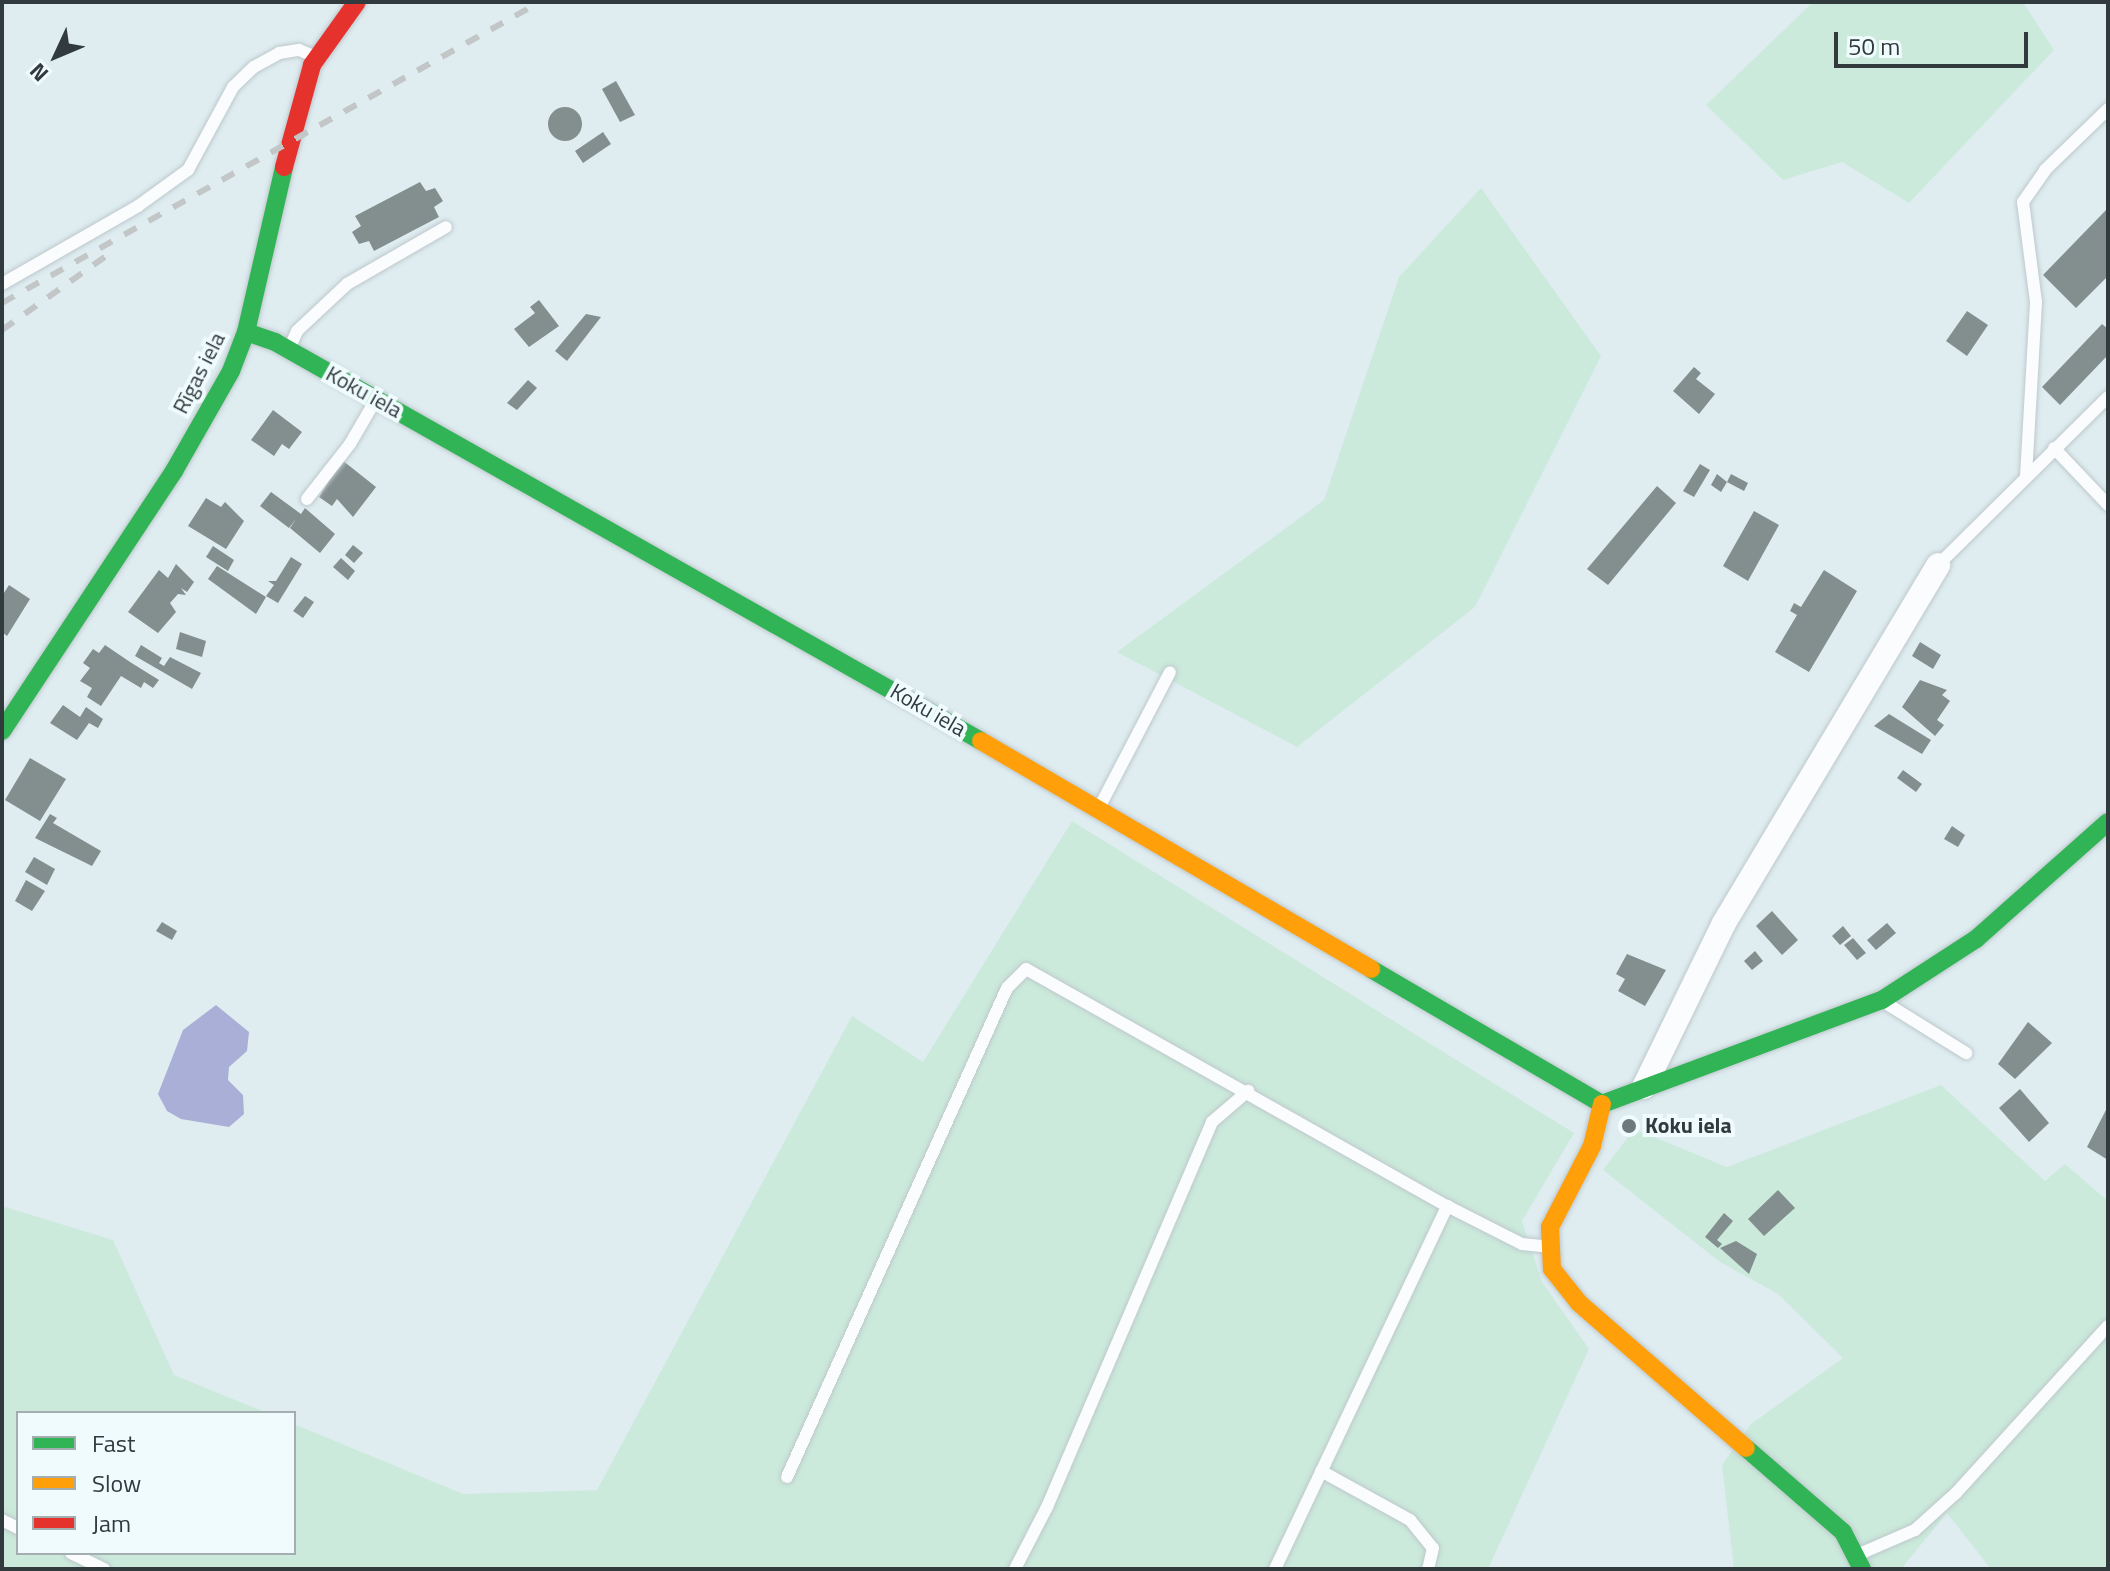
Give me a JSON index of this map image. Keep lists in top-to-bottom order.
{
  "streets": {
    "street": ["Rīgas iela", "Koku iela"]
  },
  "crossings": [
    ["Rīgas iela", "Koku iela"]
  ],
  "places": ["Koku iela"],
  "legend": ["Fast", "Slow", "Jam"],
  "scale_bar": "50 m",
  "north": "bottom left"
}
